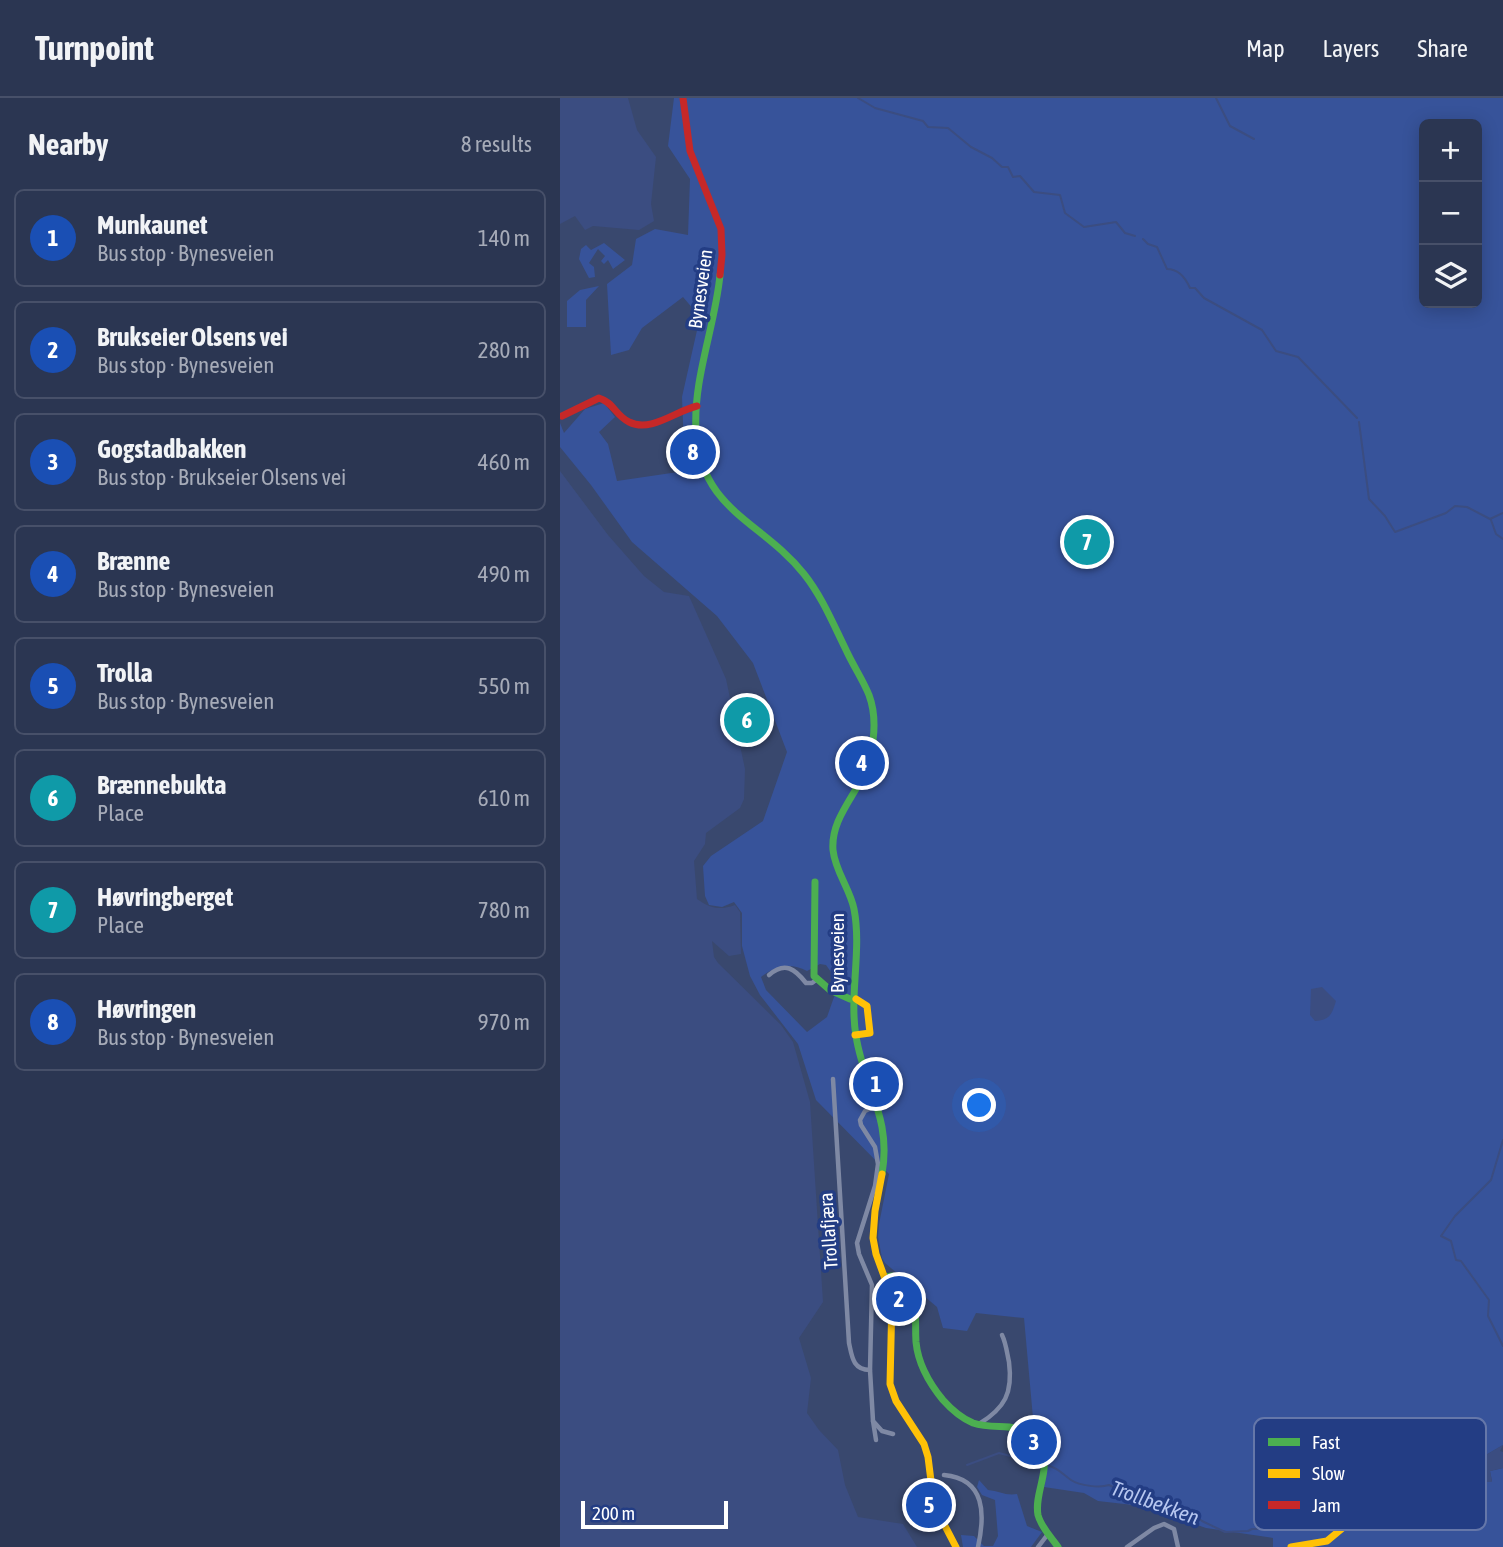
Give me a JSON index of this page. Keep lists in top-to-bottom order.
{
  "streets": {
    "main road": ["Bynesveien"],
    "street": ["Trollafjæra"]
  },
  "crossings": [
    ["Bynesveien", "Trollafjæra"]
  ],
  "water": ["Trollbekken"],
  "legend": ["Fast", "Slow", "Jam"],
  "scale_bar": "200 m",
  "page": {
    "header": "Turnpoint",
    "nav": ["Map", "Layers", "Share"],
    "heading": ["Nearby", "8 results"],
    "map_buttons": ["+", "−"],
    "list": [
      {
        "mark": "1",
        "name": "Munkaunet",
        "note": "Bus stop · Bynesveien",
        "value": "140 m"
      },
      {
        "mark": "2",
        "name": "Brukseier Olsens vei",
        "note": "Bus stop · Bynesveien",
        "value": "280 m"
      },
      {
        "mark": "3",
        "name": "Gogstadbakken",
        "note": "Bus stop · Brukseier Olsens vei",
        "value": "460 m"
      },
      {
        "mark": "4",
        "name": "Brænne",
        "note": "Bus stop · Bynesveien",
        "value": "490 m"
      },
      {
        "mark": "5",
        "name": "Trolla",
        "note": "Bus stop · Bynesveien",
        "value": "550 m"
      },
      {
        "mark": "6",
        "name": "Brænnebukta",
        "note": "Place",
        "value": "610 m"
      },
      {
        "mark": "7",
        "name": "Høvringberget",
        "note": "Place",
        "value": "780 m"
      },
      {
        "mark": "8",
        "name": "Høvringen",
        "note": "Bus stop · Bynesveien",
        "value": "970 m"
      }
    ],
    "pins": [
      "8",
      "7",
      "6",
      "4",
      "1",
      "2",
      "3",
      "5"
    ],
    "scale": "200 m"
  }
}
